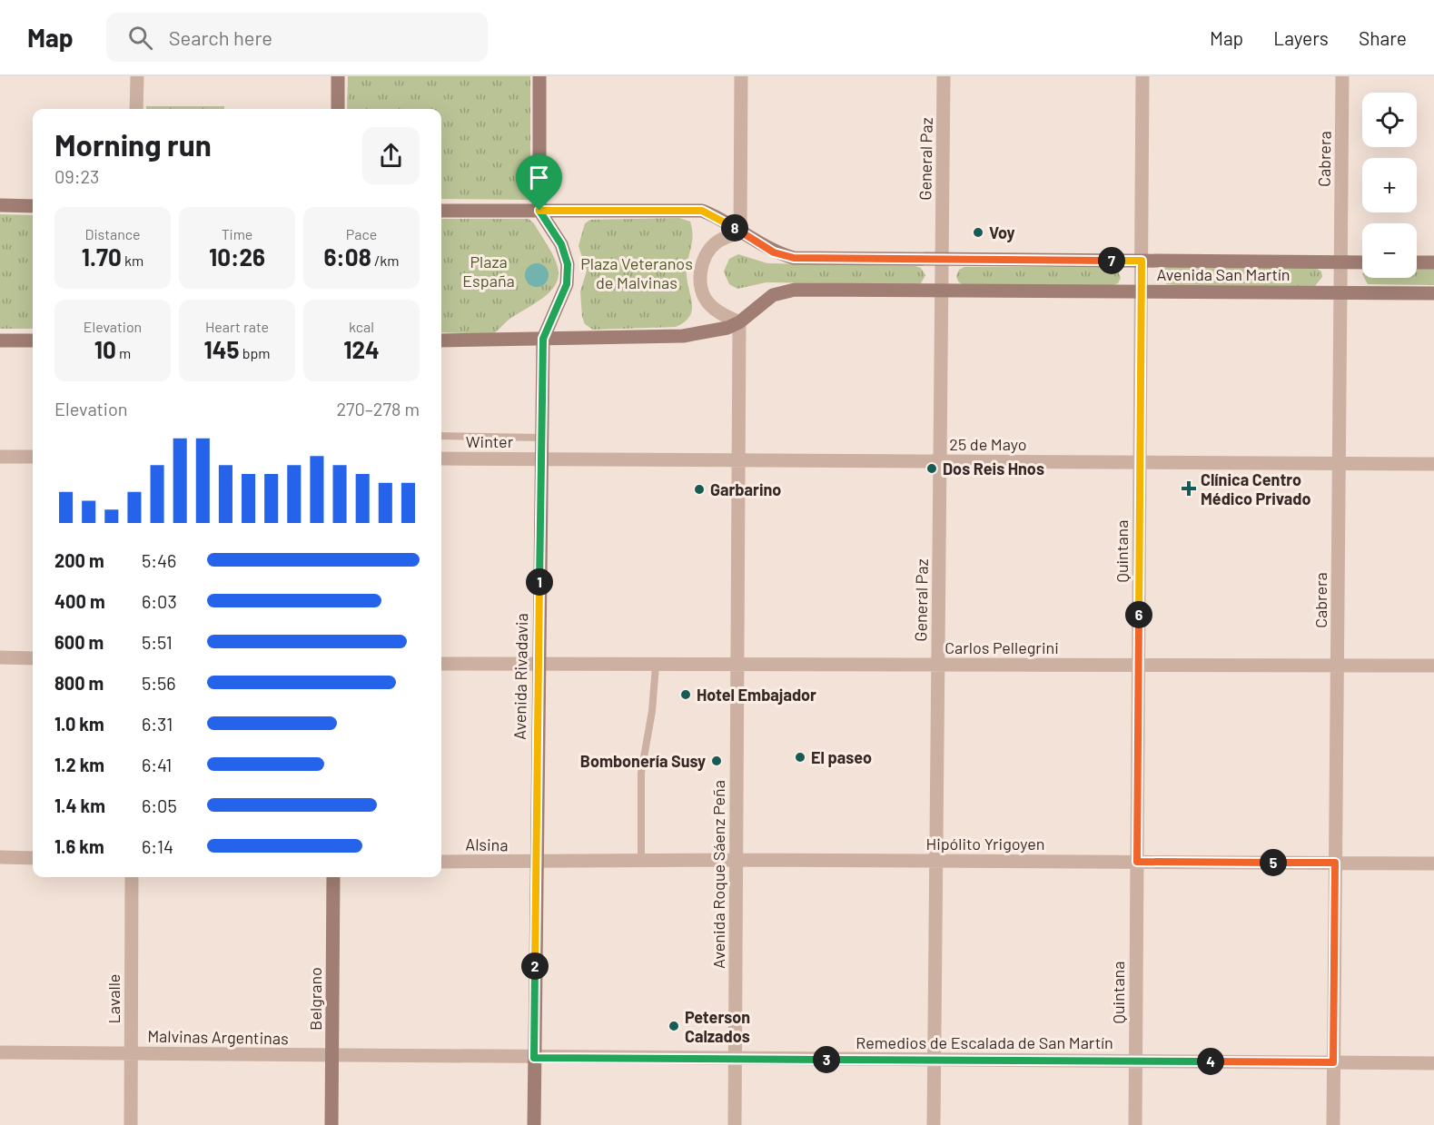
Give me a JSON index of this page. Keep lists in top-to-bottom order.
{
  "streets": {
    "main road": ["Avenida San Martín", "Avenida Rivadavia", "Belgrano"],
    "street": [
      "General Paz",
      "Cabrera",
      "Winter",
      "25 de Mayo",
      "Quintana",
      "Carlos Pellegrini",
      "Hipólito Yrigoyen",
      "Alsina",
      "Avenida Roque Sáenz Peña",
      "Lavalle",
      "Malvinas Argentinas",
      "Remedios de Escalada de San Martín"
    ]
  },
  "crossings": [
    ["General Paz", "Avenida San Martín"],
    ["General Paz", "25 de Mayo"],
    ["General Paz", "Carlos Pellegrini"],
    ["General Paz", "Hipólito Yrigoyen"],
    ["General Paz", "Remedios de Escalada de San Martín"],
    ["Cabrera", "Avenida San Martín"],
    ["Cabrera", "25 de Mayo"],
    ["Cabrera", "Carlos Pellegrini"],
    ["Cabrera", "Hipólito Yrigoyen"],
    ["Cabrera", "Remedios de Escalada de San Martín"],
    ["Avenida San Martín", "Quintana"],
    ["Avenida San Martín", "Avenida Rivadavia"],
    ["Avenida San Martín", "Avenida Roque Sáenz Peña"],
    ["Winter", "25 de Mayo"],
    ["Winter", "Avenida Rivadavia"],
    ["25 de Mayo", "Quintana"],
    ["25 de Mayo", "Avenida Rivadavia"],
    ["25 de Mayo", "Avenida Roque Sáenz Peña"],
    ["Quintana", "Carlos Pellegrini"],
    ["Quintana", "Hipólito Yrigoyen"],
    ["Quintana", "Remedios de Escalada de San Martín"],
    ["Carlos Pellegrini", "Avenida Rivadavia"],
    ["Carlos Pellegrini", "Avenida Roque Sáenz Peña"],
    ["Avenida Rivadavia", "Hipólito Yrigoyen"],
    ["Avenida Rivadavia", "Alsina"],
    ["Avenida Rivadavia", "Malvinas Argentinas"],
    ["Avenida Rivadavia", "Remedios de Escalada de San Martín"],
    ["Hipólito Yrigoyen", "Alsina"],
    ["Hipólito Yrigoyen", "Avenida Roque Sáenz Peña"],
    ["Avenida Roque Sáenz Peña", "Remedios de Escalada de San Martín"],
    ["Lavalle", "Malvinas Argentinas"],
    ["Belgrano", "Malvinas Argentinas"],
    ["Malvinas Argentinas", "Remedios de Escalada de San Martín"]
  ],
  "parks": ["Plaza España", "Plaza Veteranos de Malvinas"],
  "places": {
    "other": [
      "Voy",
      "Dos Reis Hnos",
      "Garbarino",
      "Hotel Embajador",
      "El paseo",
      "Bombonería Susy",
      "Peterson Calzados"
    ],
    "health": ["Clínica Centro Médico Privado"]
  },
  "page": {
    "header": "Map",
    "search": "Search here",
    "nav": ["Map", "Layers", "Share"],
    "map_buttons": ["+", "−"],
    "heading": ["Morning run", "09:23"],
    "stats": [
      ["Distance", "1.70 km"],
      ["Time", "10:26"],
      ["Pace", "6:08 /km"],
      ["Elevation", "10 m"],
      ["Heart rate", "145 bpm"],
      ["kcal", "124"]
    ],
    "pins": [
      "8",
      "7",
      "1",
      "6",
      "5",
      "2",
      "3",
      "4"
    ],
    "chart": ["Elevation", "270–278 m"],
    "list": [
      {
        "name": "200 m",
        "note": "5:46"
      },
      {
        "name": "400 m",
        "note": "6:03"
      },
      {
        "name": "600 m",
        "note": "5:51"
      },
      {
        "name": "800 m",
        "note": "5:56"
      },
      {
        "name": "1.0 km",
        "note": "6:31"
      },
      {
        "name": "1.2 km",
        "note": "6:41"
      },
      {
        "name": "1.4 km",
        "note": "6:05"
      },
      {
        "name": "1.6 km",
        "note": "6:14"
      }
    ]
  }
}
